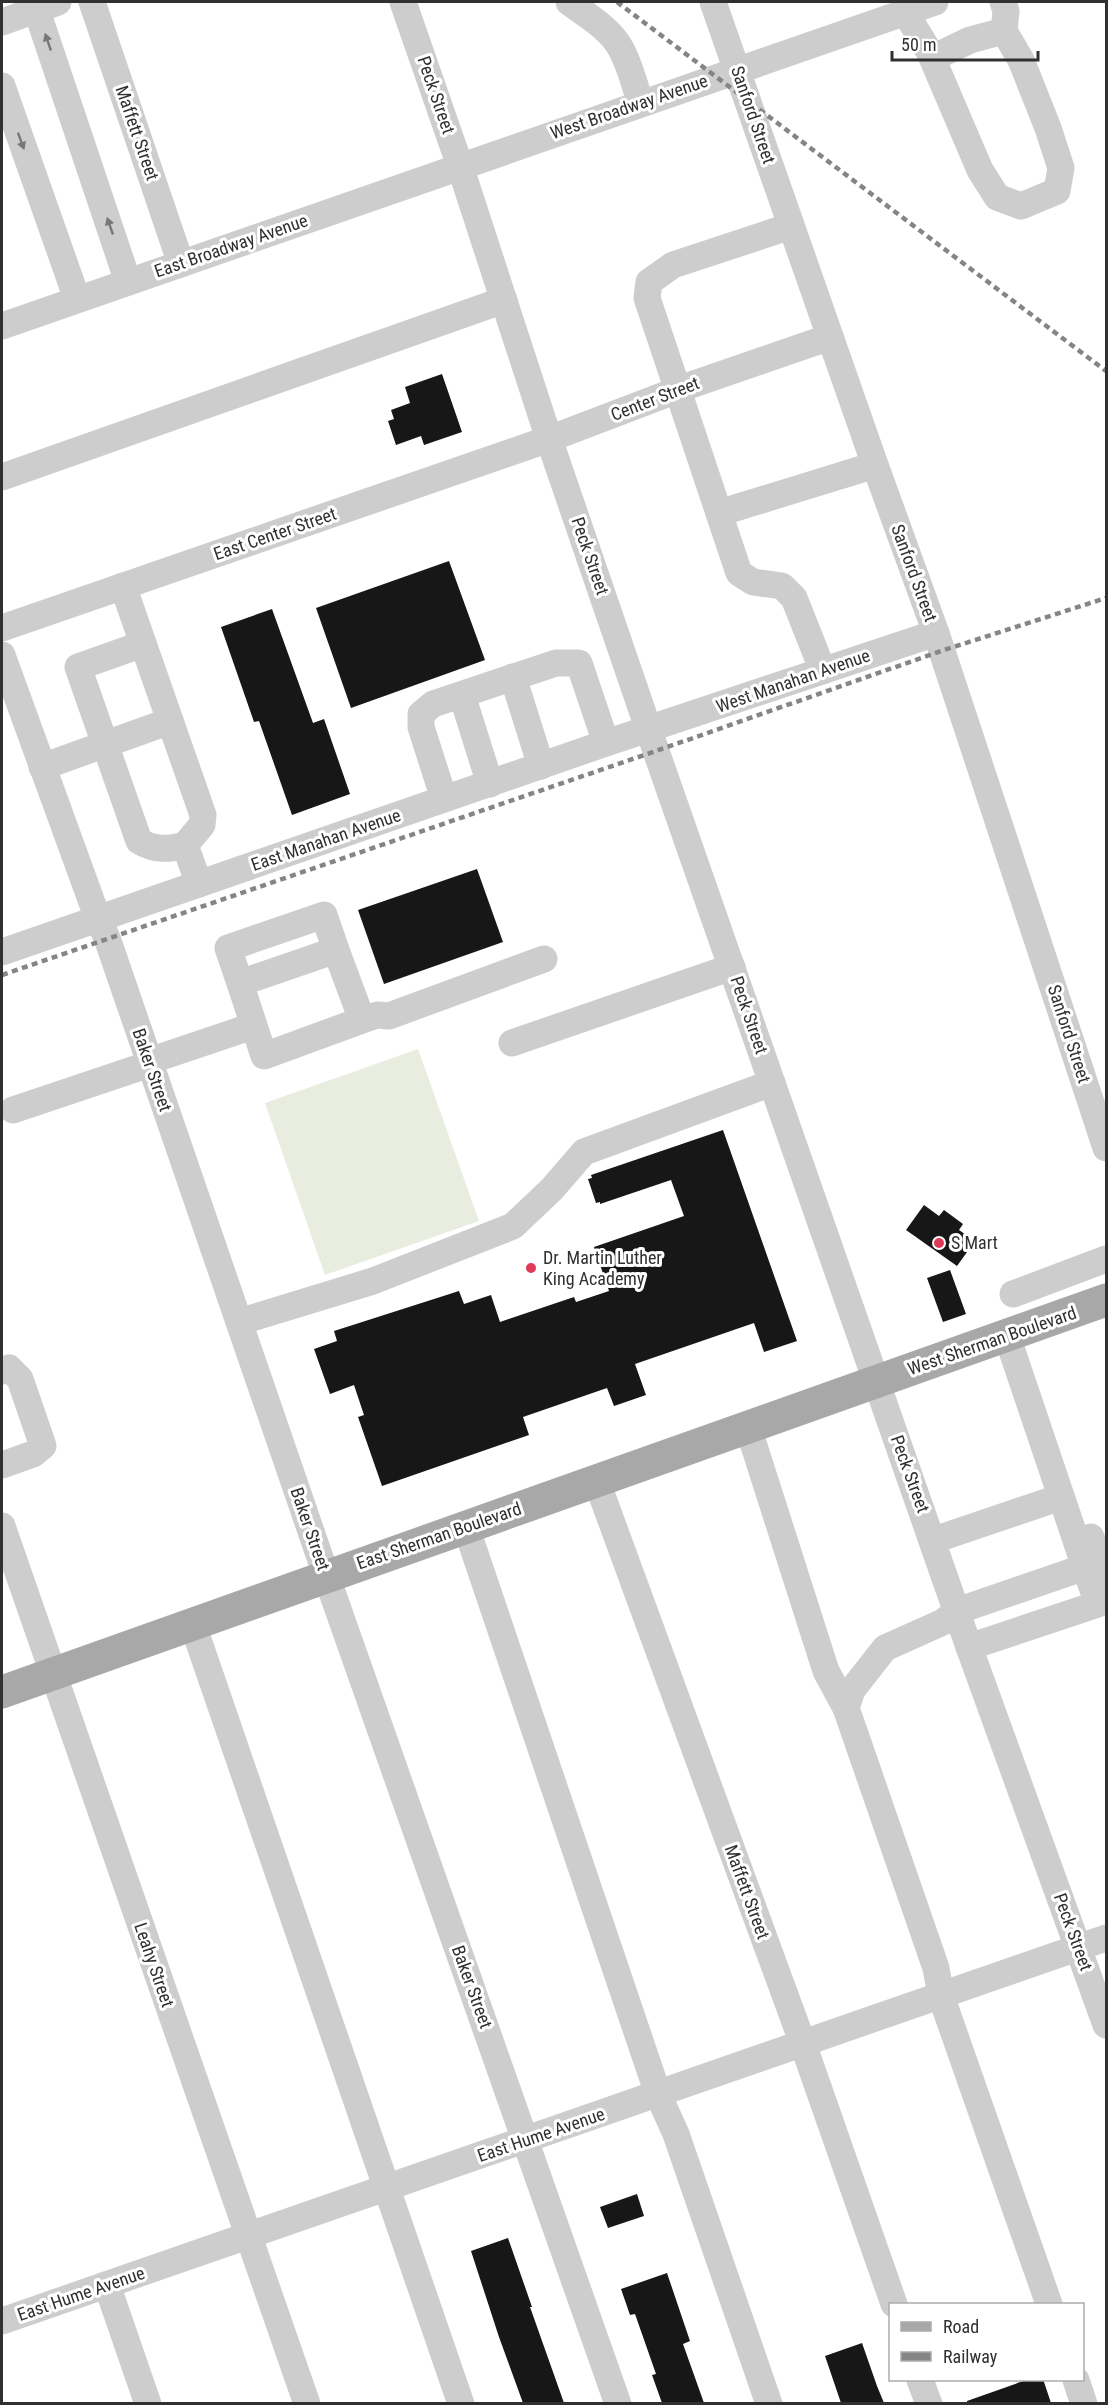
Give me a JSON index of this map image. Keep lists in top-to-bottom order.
{
  "streets": {
    "main road": ["West Sherman Boulevard", "East Sherman Boulevard"],
    "street": [
      "Peck Street",
      "West Broadway Avenue",
      "Sanford Street",
      "Maffett Street",
      "East Broadway Avenue",
      "Center Street",
      "East Center Street",
      "West Manahan Avenue",
      "East Manahan Avenue",
      "Baker Street",
      "Leahy Street",
      "East Hume Avenue"
    ]
  },
  "crossings": [
    ["Peck Street", "West Broadway Avenue"],
    ["Peck Street", "East Broadway Avenue"],
    ["Peck Street", "Center Street"],
    ["Peck Street", "East Center Street"],
    ["Peck Street", "West Manahan Avenue"],
    ["Peck Street", "East Manahan Avenue"],
    ["Peck Street", "West Sherman Boulevard"],
    ["Peck Street", "East Sherman Boulevard"],
    ["Peck Street", "East Hume Avenue"],
    ["West Broadway Avenue", "Sanford Street"],
    ["West Broadway Avenue", "East Broadway Avenue"],
    ["Sanford Street", "Center Street"],
    ["Sanford Street", "West Manahan Avenue"],
    ["Maffett Street", "East Broadway Avenue"],
    ["Maffett Street", "East Sherman Boulevard"],
    ["Maffett Street", "East Hume Avenue"],
    ["Center Street", "East Center Street"],
    ["West Manahan Avenue", "East Manahan Avenue"],
    ["East Manahan Avenue", "Baker Street"],
    ["Baker Street", "East Sherman Boulevard"],
    ["Baker Street", "East Hume Avenue"],
    ["West Sherman Boulevard", "East Sherman Boulevard"],
    ["East Sherman Boulevard", "Leahy Street"],
    ["Leahy Street", "East Hume Avenue"]
  ],
  "places": ["S Mart", "Dr. Martin Luther King Academy"],
  "legend": ["Road", "Railway"],
  "scale_bar": "50 m"
}
